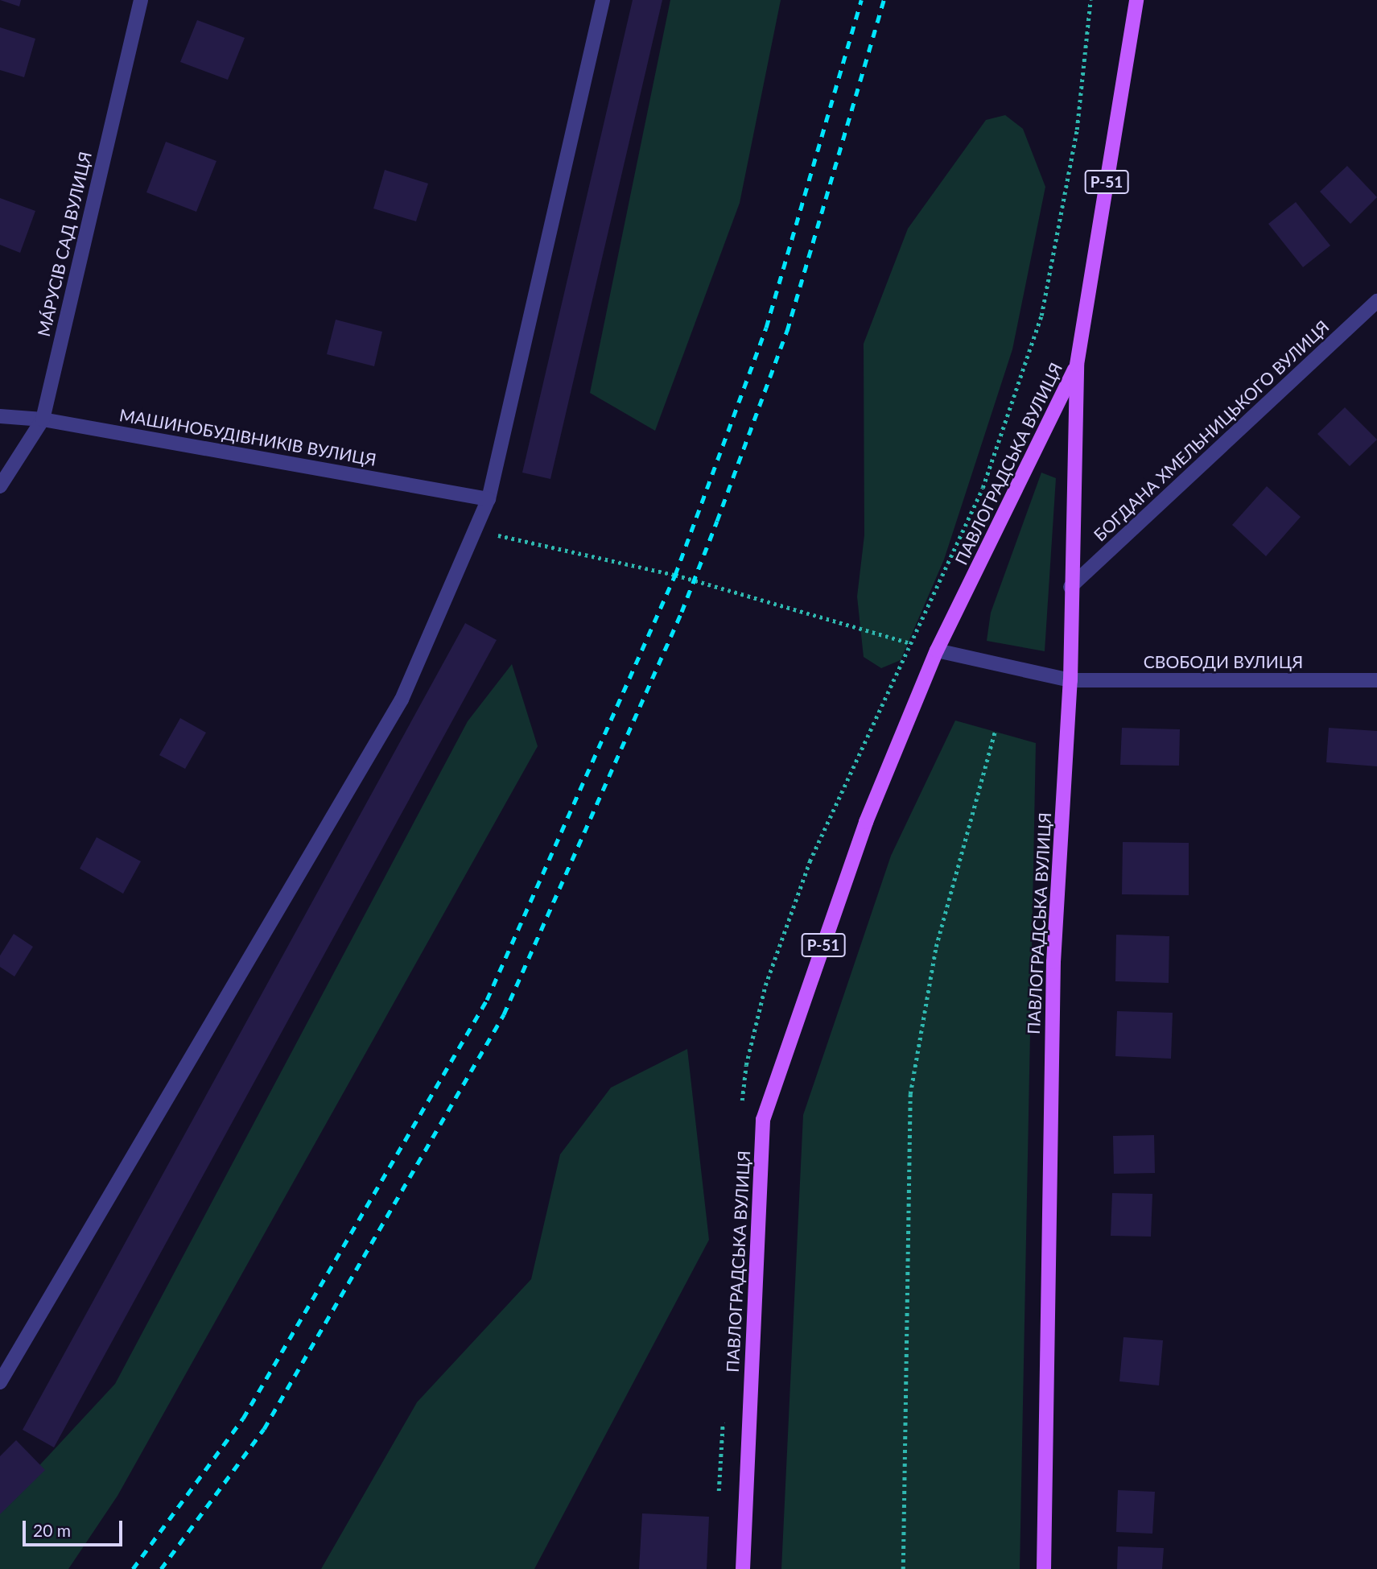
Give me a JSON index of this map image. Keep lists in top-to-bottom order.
{
  "streets": {
    "main road": ["Р-51", "ПАВЛОГРАДСЬКА ВУЛИЦЯ"],
    "street": [
      "МÁРУСІВ САД ВУЛИЦЯ",
      "БОГДАНА ХМЕЛЬНИЦЬКОГО ВУЛИЦЯ",
      "МАШИНОБУДІВНИКІВ ВУЛИЦЯ",
      "СВОБОДИ ВУЛИЦЯ"
    ]
  },
  "crossings": [
    ["Р-51", "ПАВЛОГРАДСЬКА ВУЛИЦЯ"],
    ["МÁРУСІВ САД ВУЛИЦЯ", "МАШИНОБУДІВНИКІВ ВУЛИЦЯ"],
    ["БОГДАНА ХМЕЛЬНИЦЬКОГО ВУЛИЦЯ", "ПАВЛОГРАДСЬКА ВУЛИЦЯ"],
    ["ПАВЛОГРАДСЬКА ВУЛИЦЯ", "СВОБОДИ ВУЛИЦЯ"]
  ],
  "scale_bar": "20 m"
}
